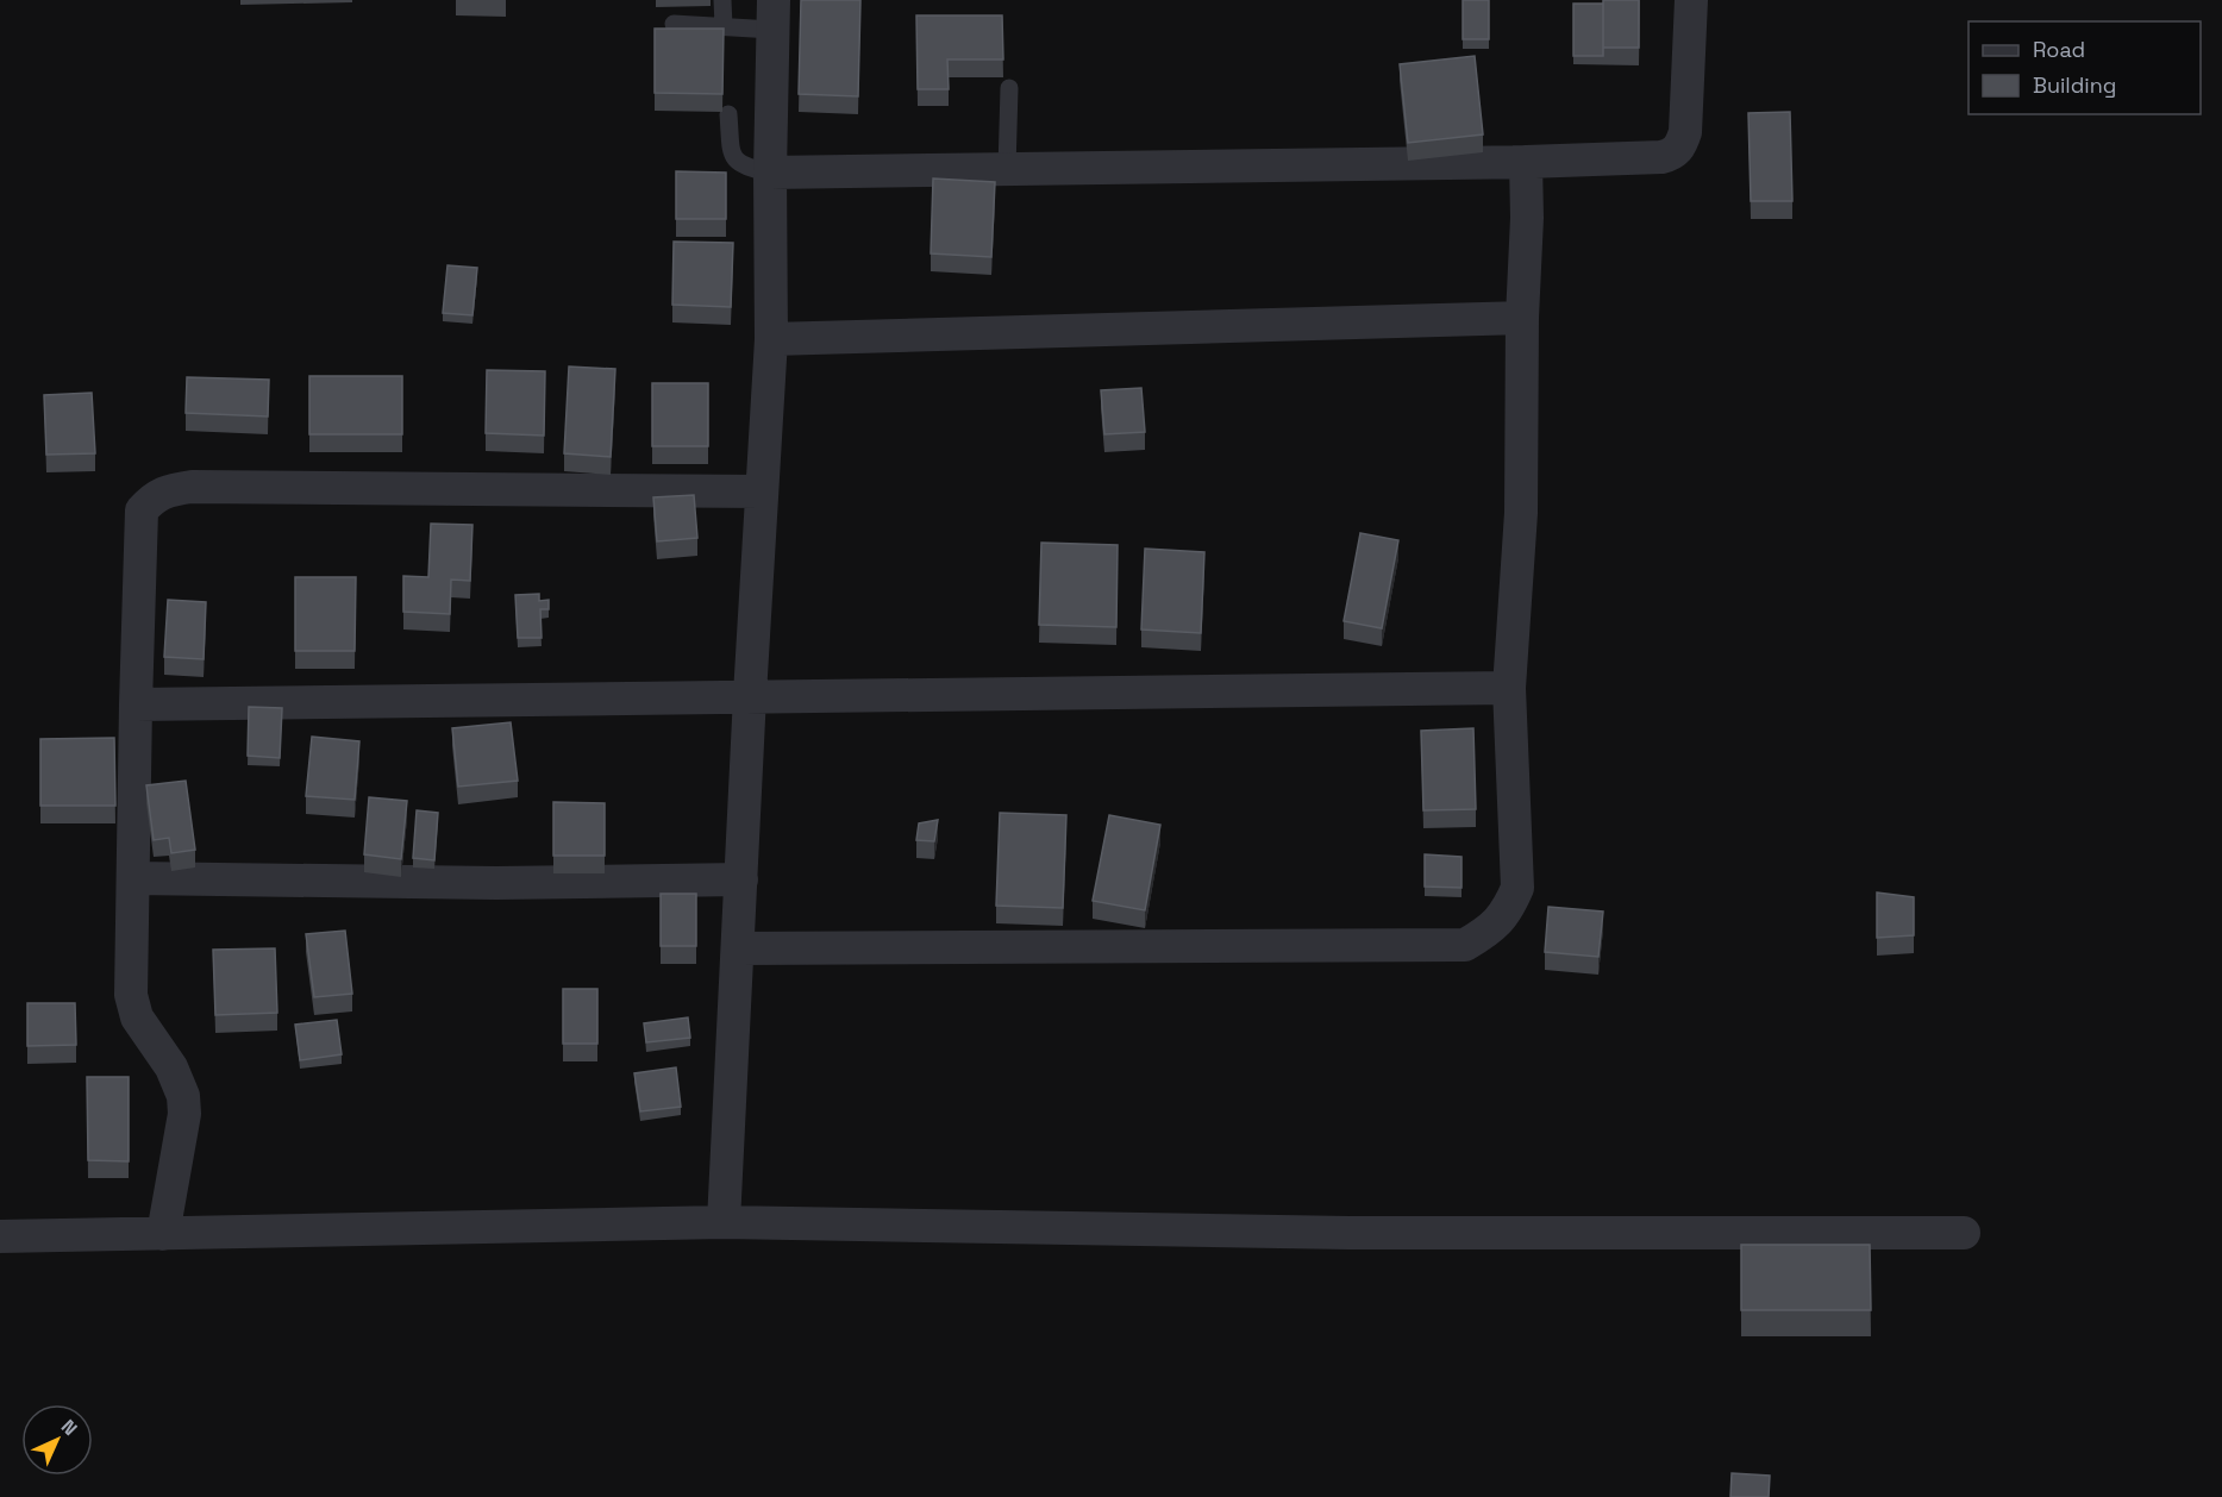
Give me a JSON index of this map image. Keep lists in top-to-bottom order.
{
  "legend": ["Road", "Building"],
  "north": "top right"
}
